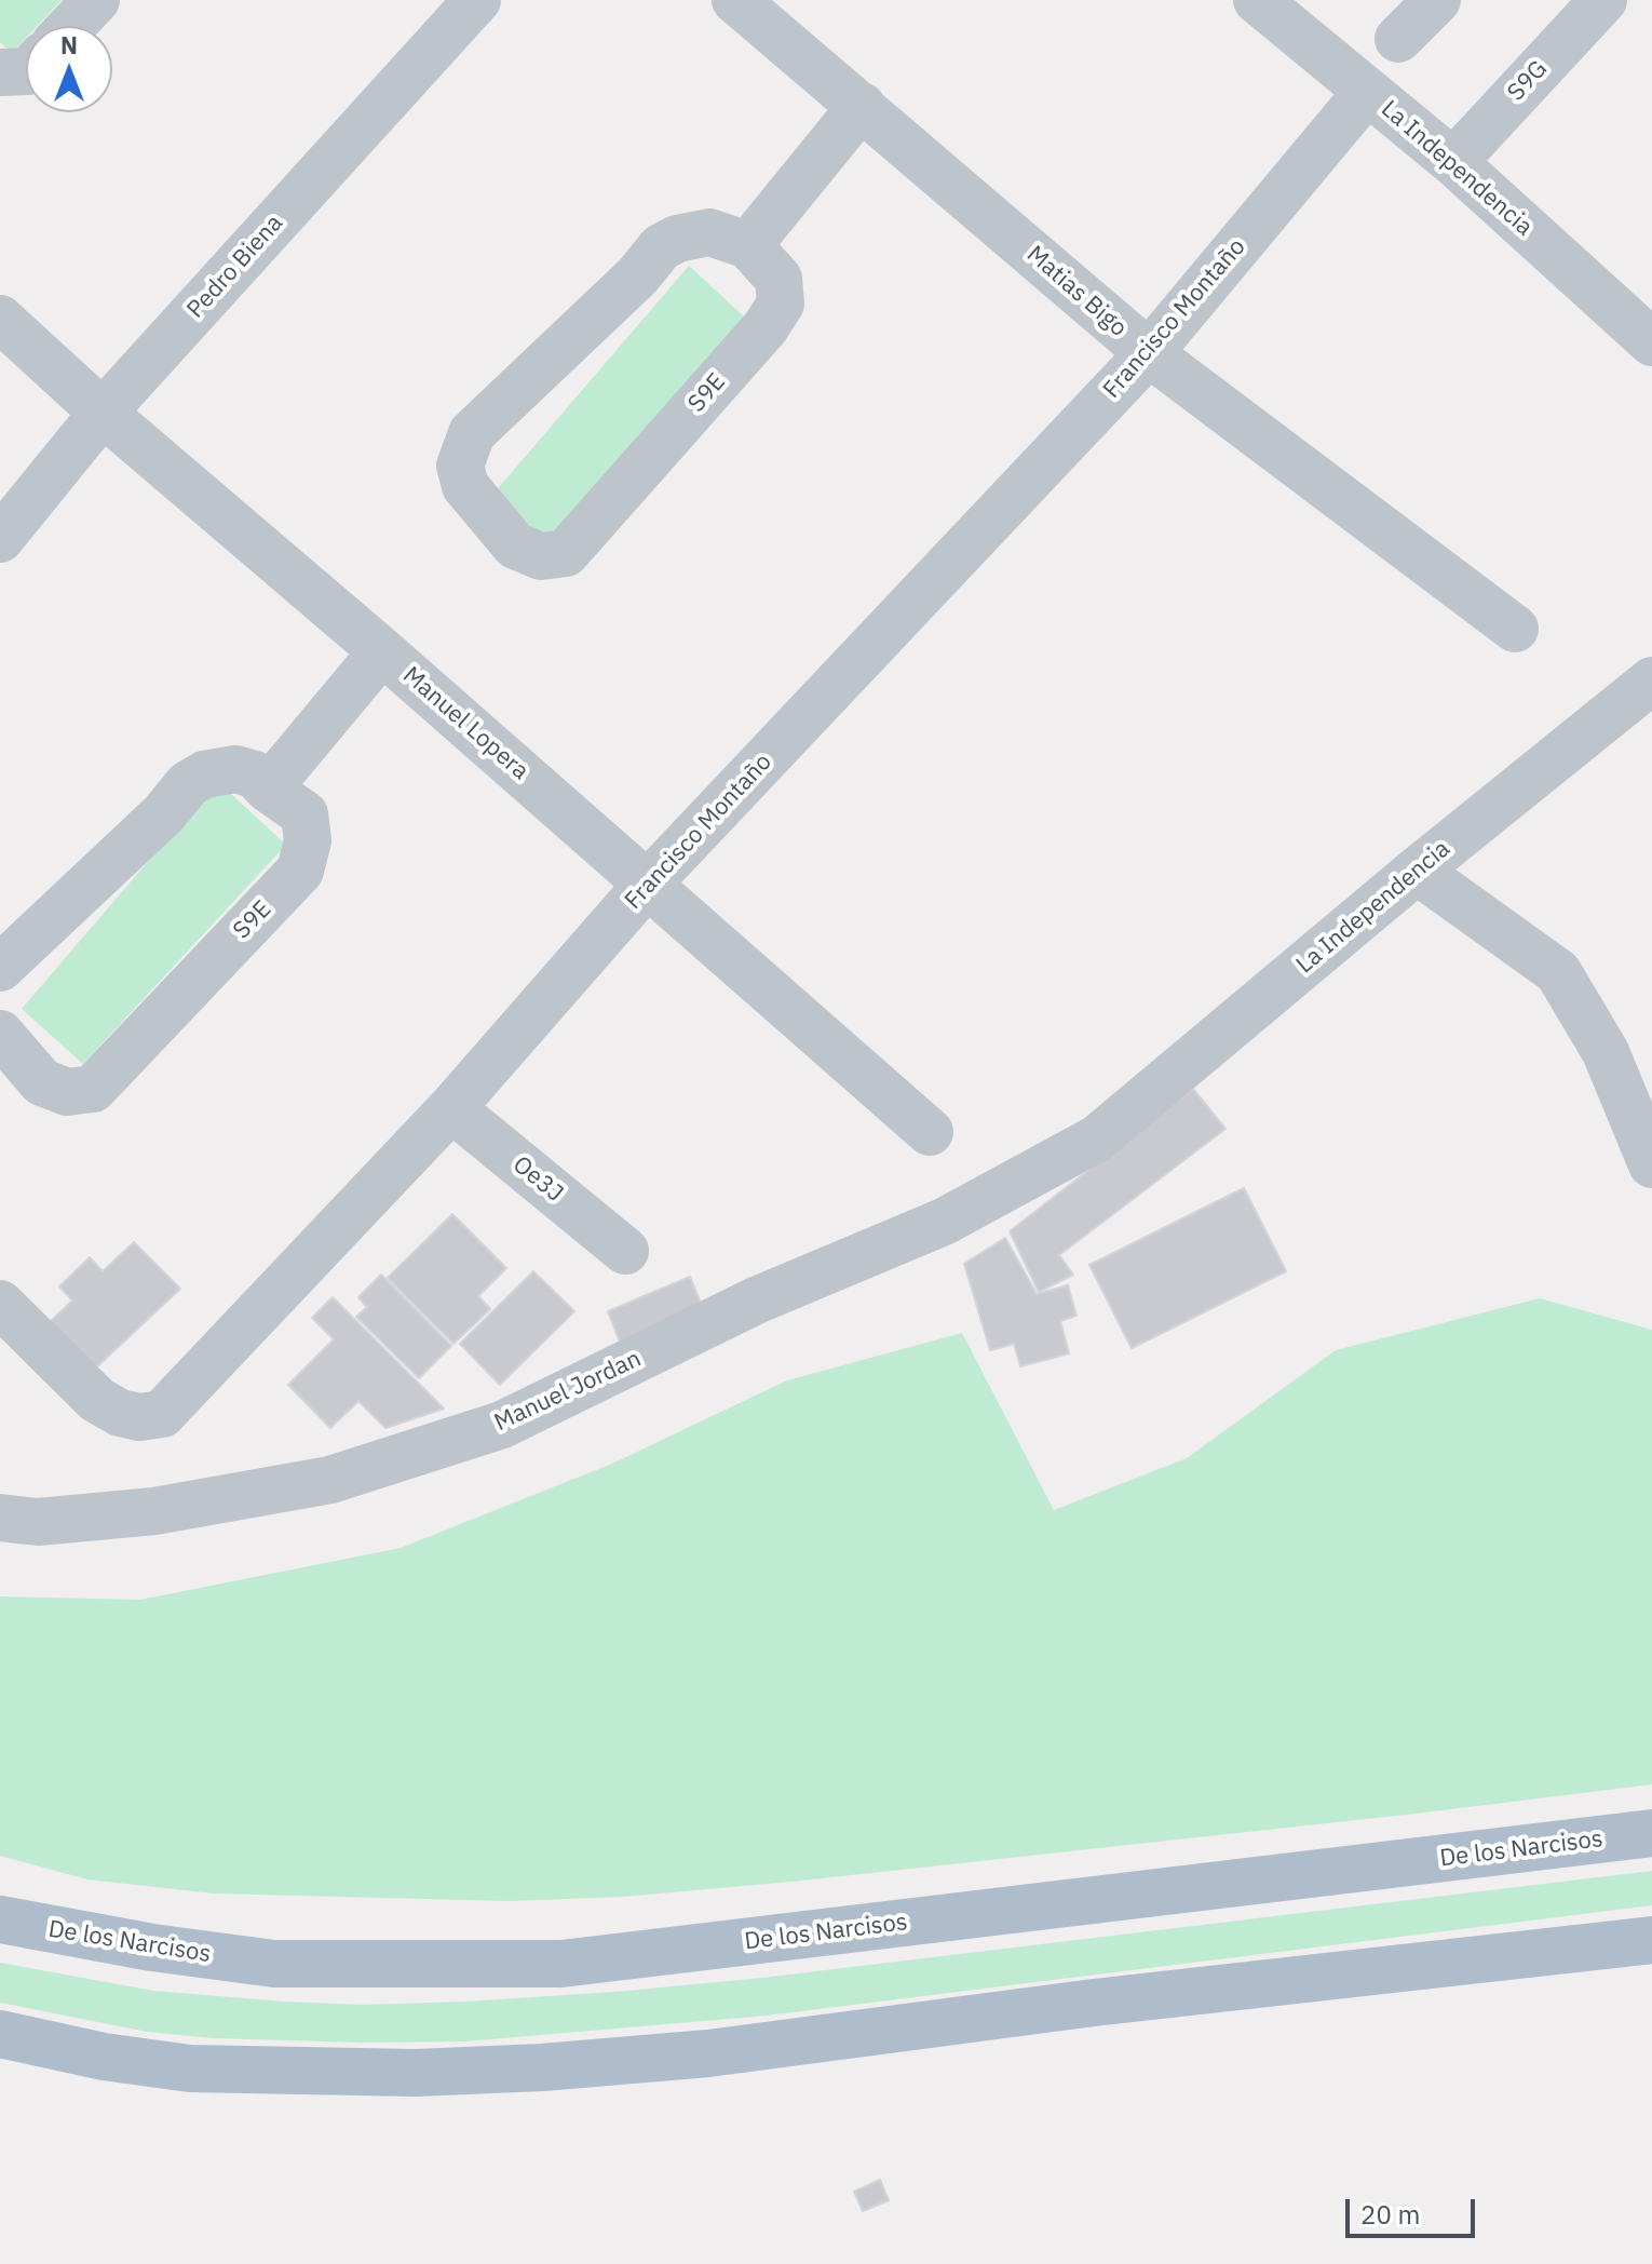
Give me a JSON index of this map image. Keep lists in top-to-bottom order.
{
  "streets": {
    "main road": ["De los Narcisos"],
    "street": [
      "S9G",
      "La Independencia",
      "Pedro Biena",
      "Matias Bigo",
      "Francisco Montaño",
      "S9E",
      "Manuel Lopera",
      "Oe3J",
      "Manuel Jordan"
    ]
  },
  "crossings": [
    ["S9G", "La Independencia"],
    ["La Independencia", "Francisco Montaño"],
    ["La Independencia", "Manuel Jordan"],
    ["Pedro Biena", "Manuel Lopera"],
    ["Matias Bigo", "Francisco Montaño"],
    ["Francisco Montaño", "Manuel Lopera"],
    ["Francisco Montaño", "Oe3J"]
  ],
  "scale_bar": "20 m",
  "north": "top"
}
